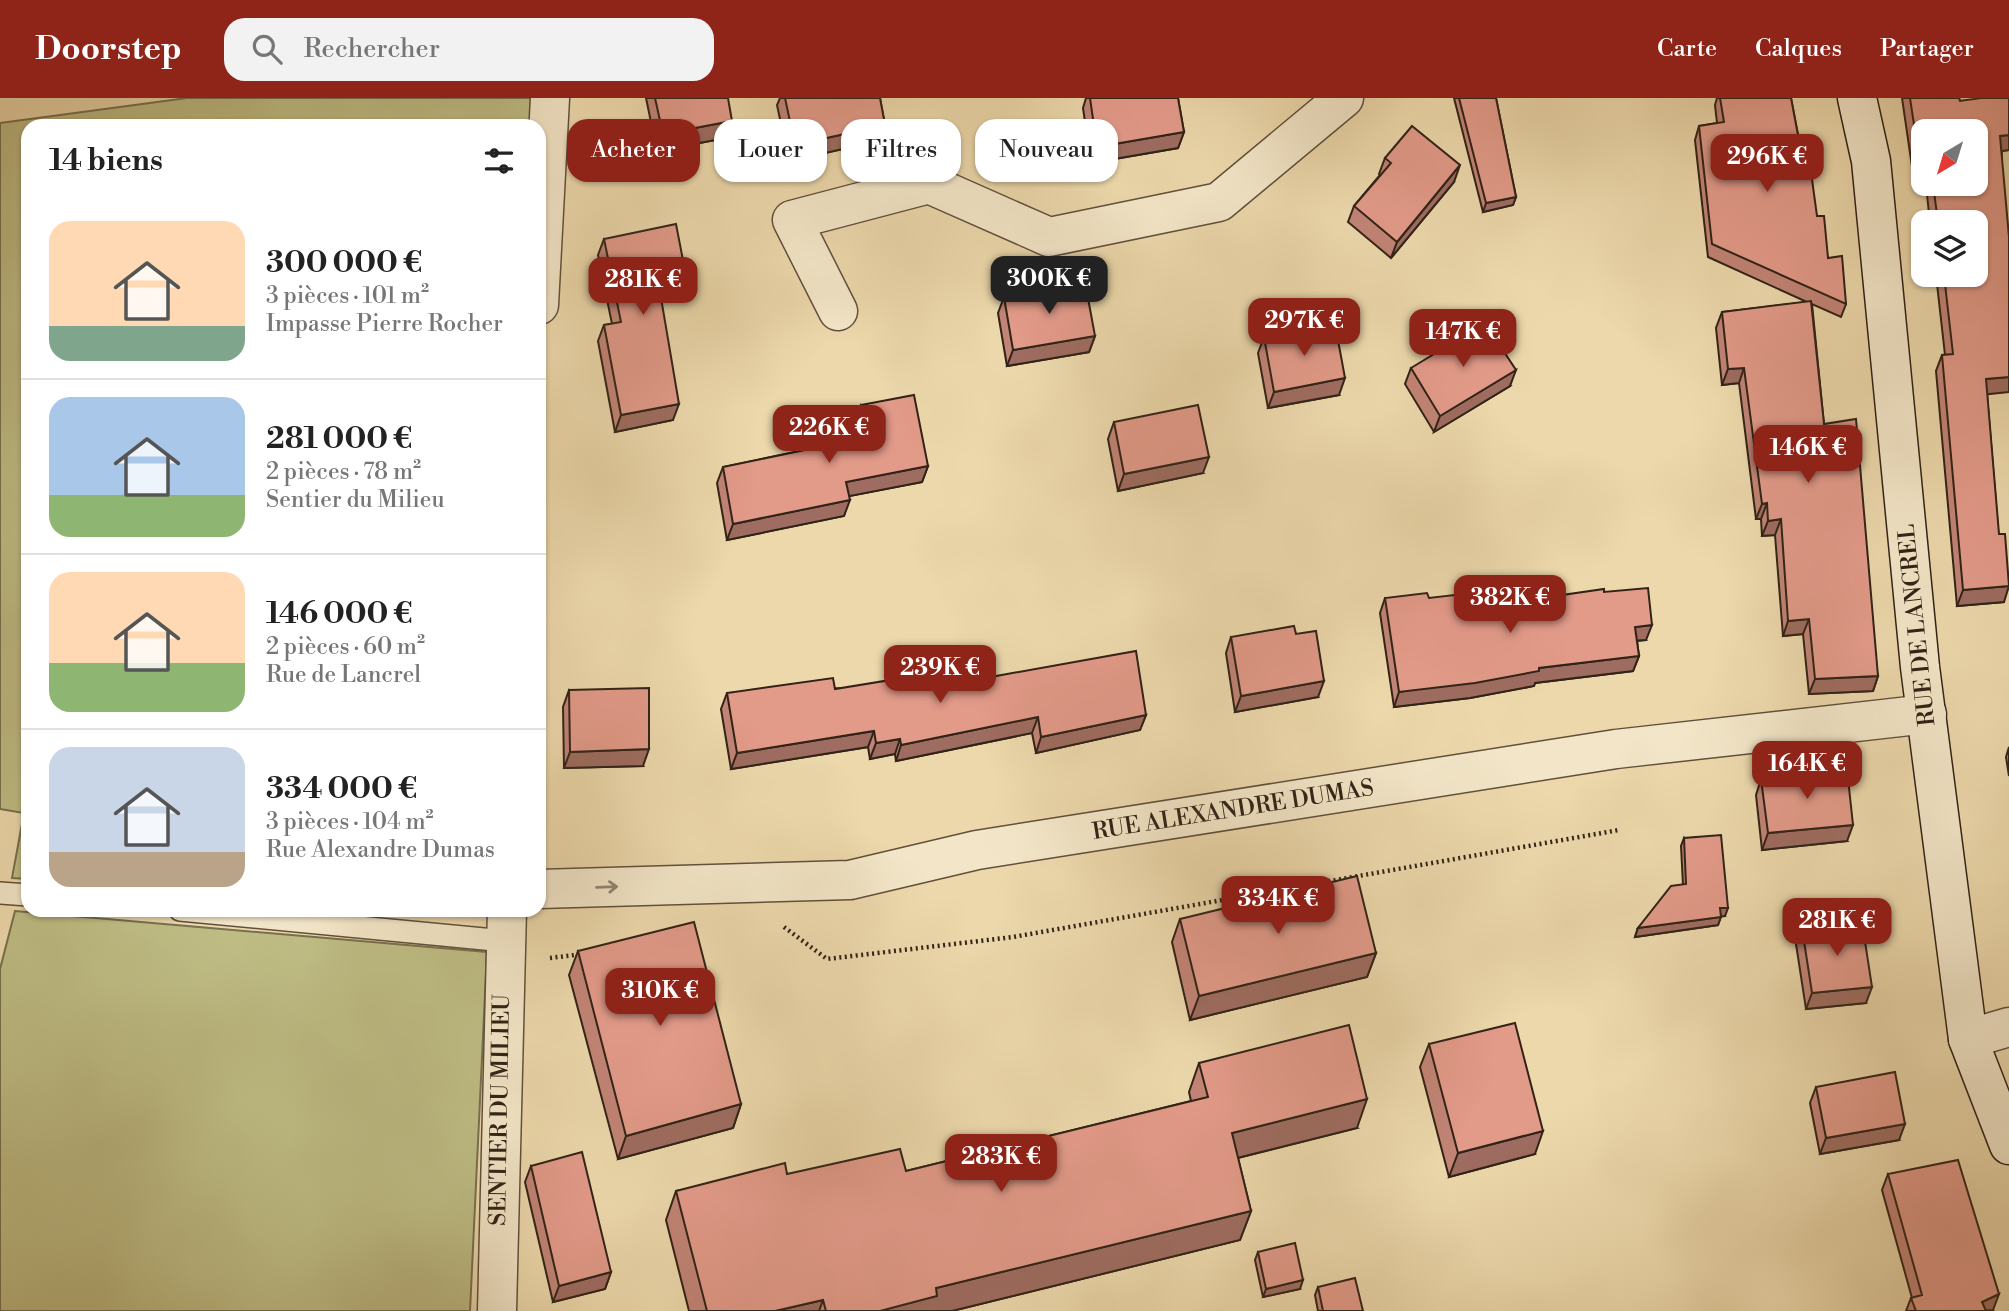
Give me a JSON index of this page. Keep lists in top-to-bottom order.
{
  "streets": {
    "street": ["RUE DE LANCREL", "RUE ALEXANDRE DUMAS", "SENTIER DU MILIEU"]
  },
  "crossings": [
    ["RUE DE LANCREL", "RUE ALEXANDRE DUMAS"]
  ],
  "one_way": ["RUE ALEXANDRE DUMAS"],
  "north": "bottom left",
  "page": {
    "header": "Doorstep",
    "search": "Rechercher",
    "nav": ["Carte", "Calques", "Partager"],
    "chip": [
      "Acheter",
      "Louer",
      "Filtres",
      "Nouveau"
    ],
    "heading": "14 biens",
    "price": [
      "296K €",
      "300K €",
      "281K €",
      "297K €",
      "147K €",
      "226K €",
      "146K €",
      "382K €",
      "239K €",
      "164K €",
      "334K €",
      "281K €",
      "310K €",
      "283K €"
    ],
    "list": [
      {
        "name": "300 000 €",
        "note": "3 pièces · 101 m² · Impasse Pierre Rocher"
      },
      {
        "name": "281 000 €",
        "note": "2 pièces · 78 m² · Sentier du Milieu"
      },
      {
        "name": "146 000 €",
        "note": "2 pièces · 60 m² · Rue de Lancrel"
      },
      {
        "name": "334 000 €",
        "note": "3 pièces · 104 m² · Rue Alexandre Dumas"
      }
    ]
  }
}
